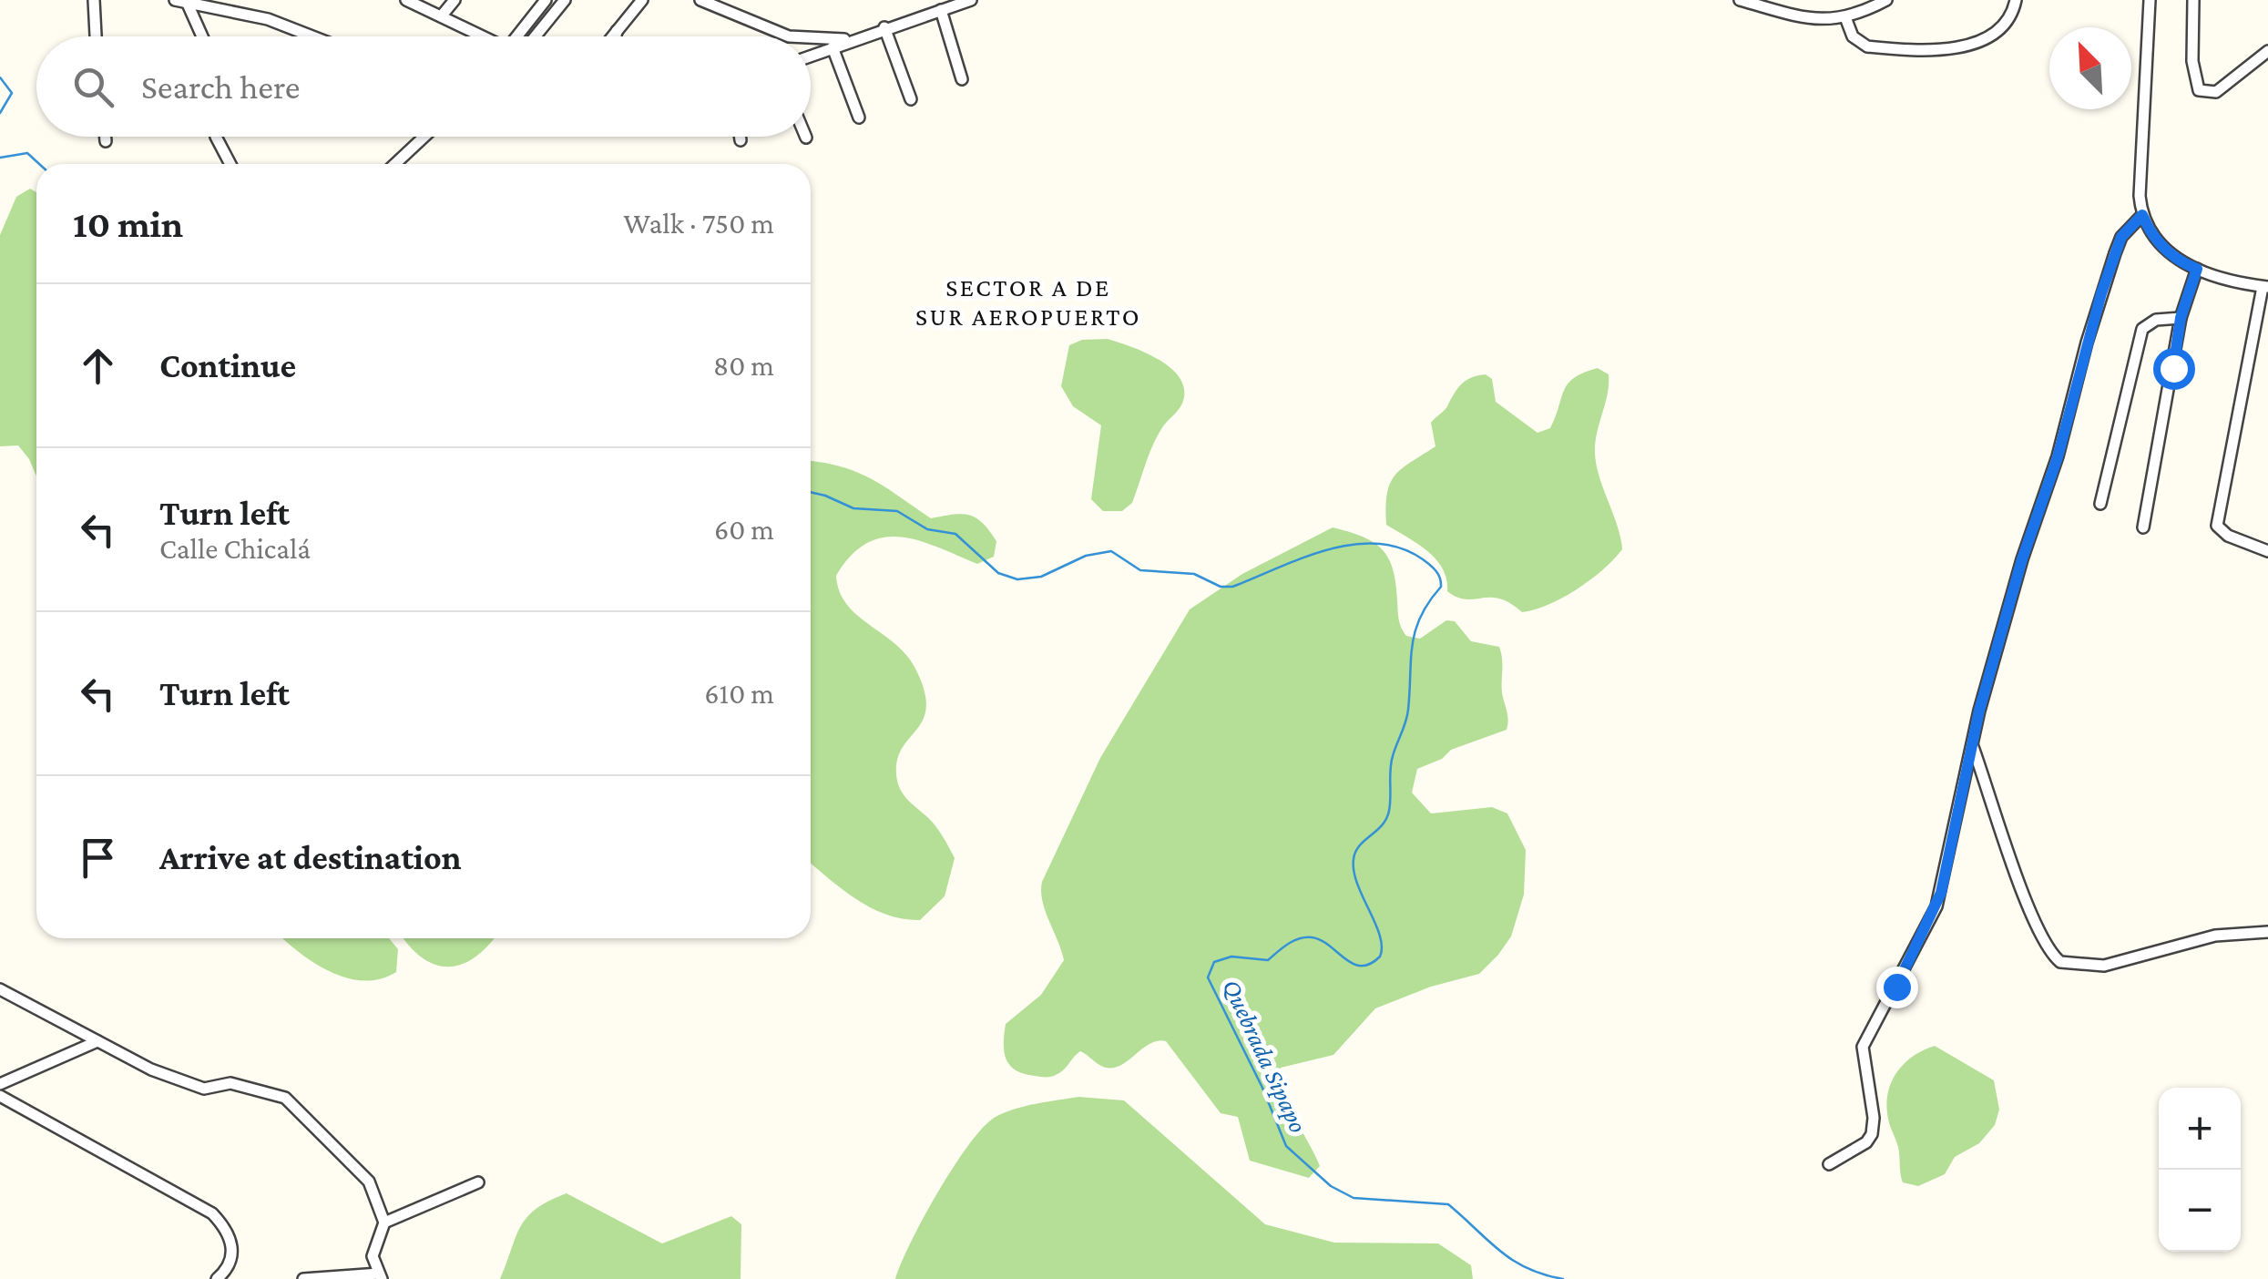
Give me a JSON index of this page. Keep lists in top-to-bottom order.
{
  "districts": ["SECTOR A DE SUR AEROPUERTO"],
  "water": ["Quebrada Sipapo"],
  "north": "top left",
  "page": {
    "search": "Search here",
    "heading": ["10 min", "Walk · 750 m"],
    "list": [
      ["Continue", "80 m"],
      ["Turn left", "Calle Chicalá", "60 m"],
      ["Turn left", "610 m"],
      "Arrive at destination"
    ],
    "map_buttons": ["+", "−"]
  }
}
